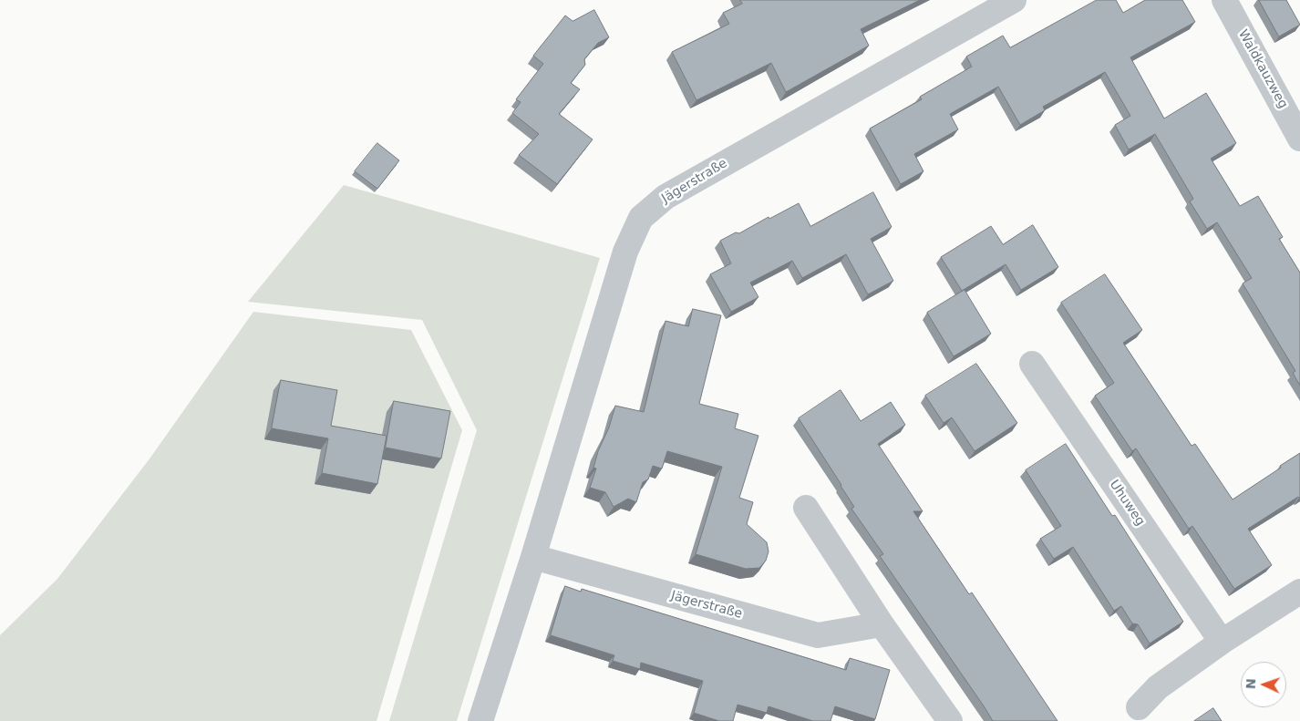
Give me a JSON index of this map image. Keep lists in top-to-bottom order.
{
  "streets": {
    "street": ["Waldkauzweg", "Jägerstraße", "Uhuweg"]
  },
  "north": "left"
}
